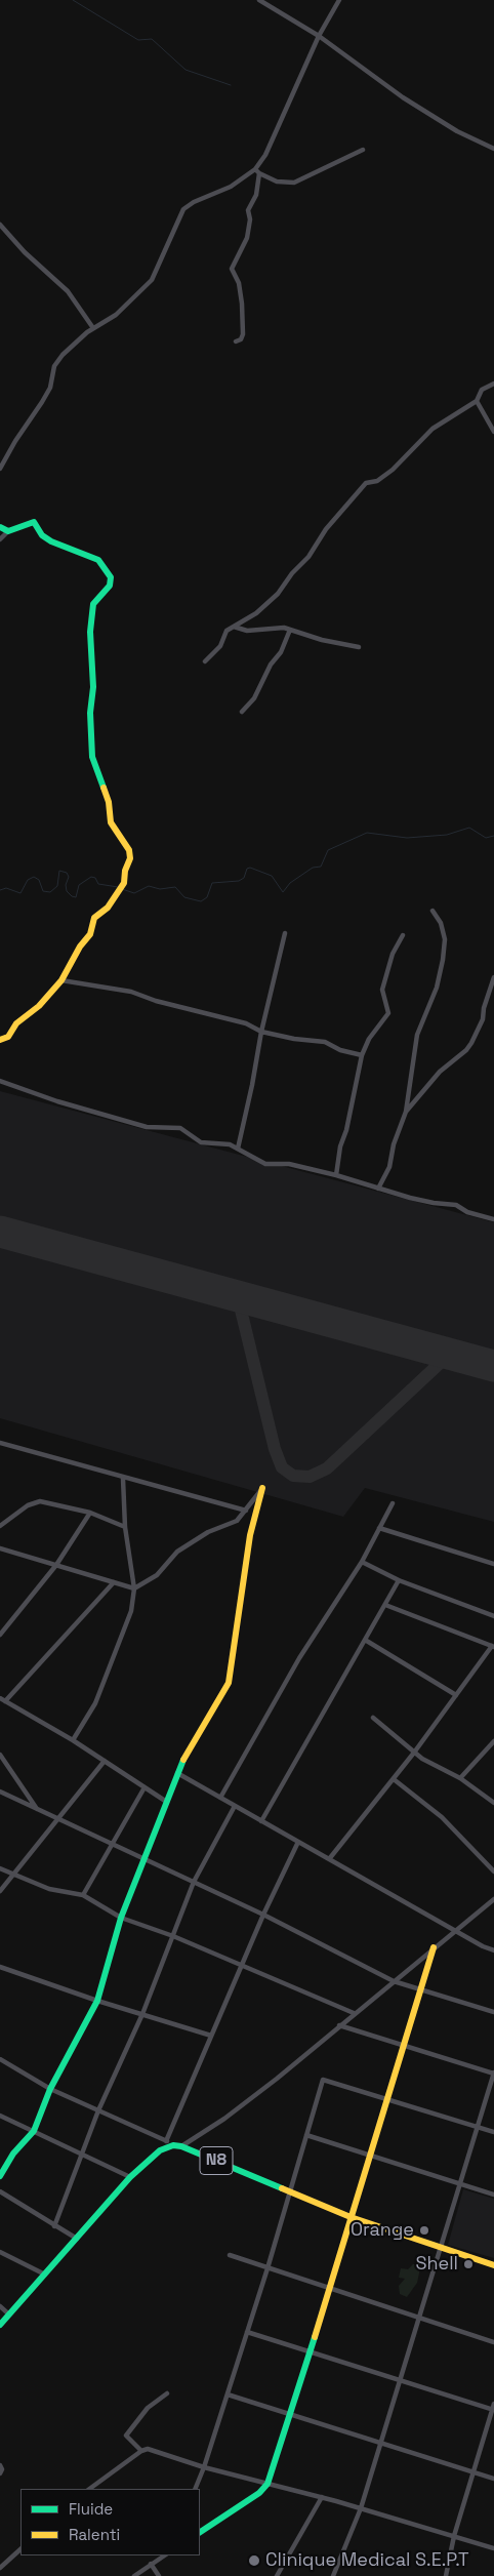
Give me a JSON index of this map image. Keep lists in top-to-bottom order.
{
  "streets": {
    "street": ["N8"]
  },
  "places": ["Orange", "Shell", "Clinique Medical S.E.P.T"],
  "legend": ["Fluide", "Ralenti"]
}
